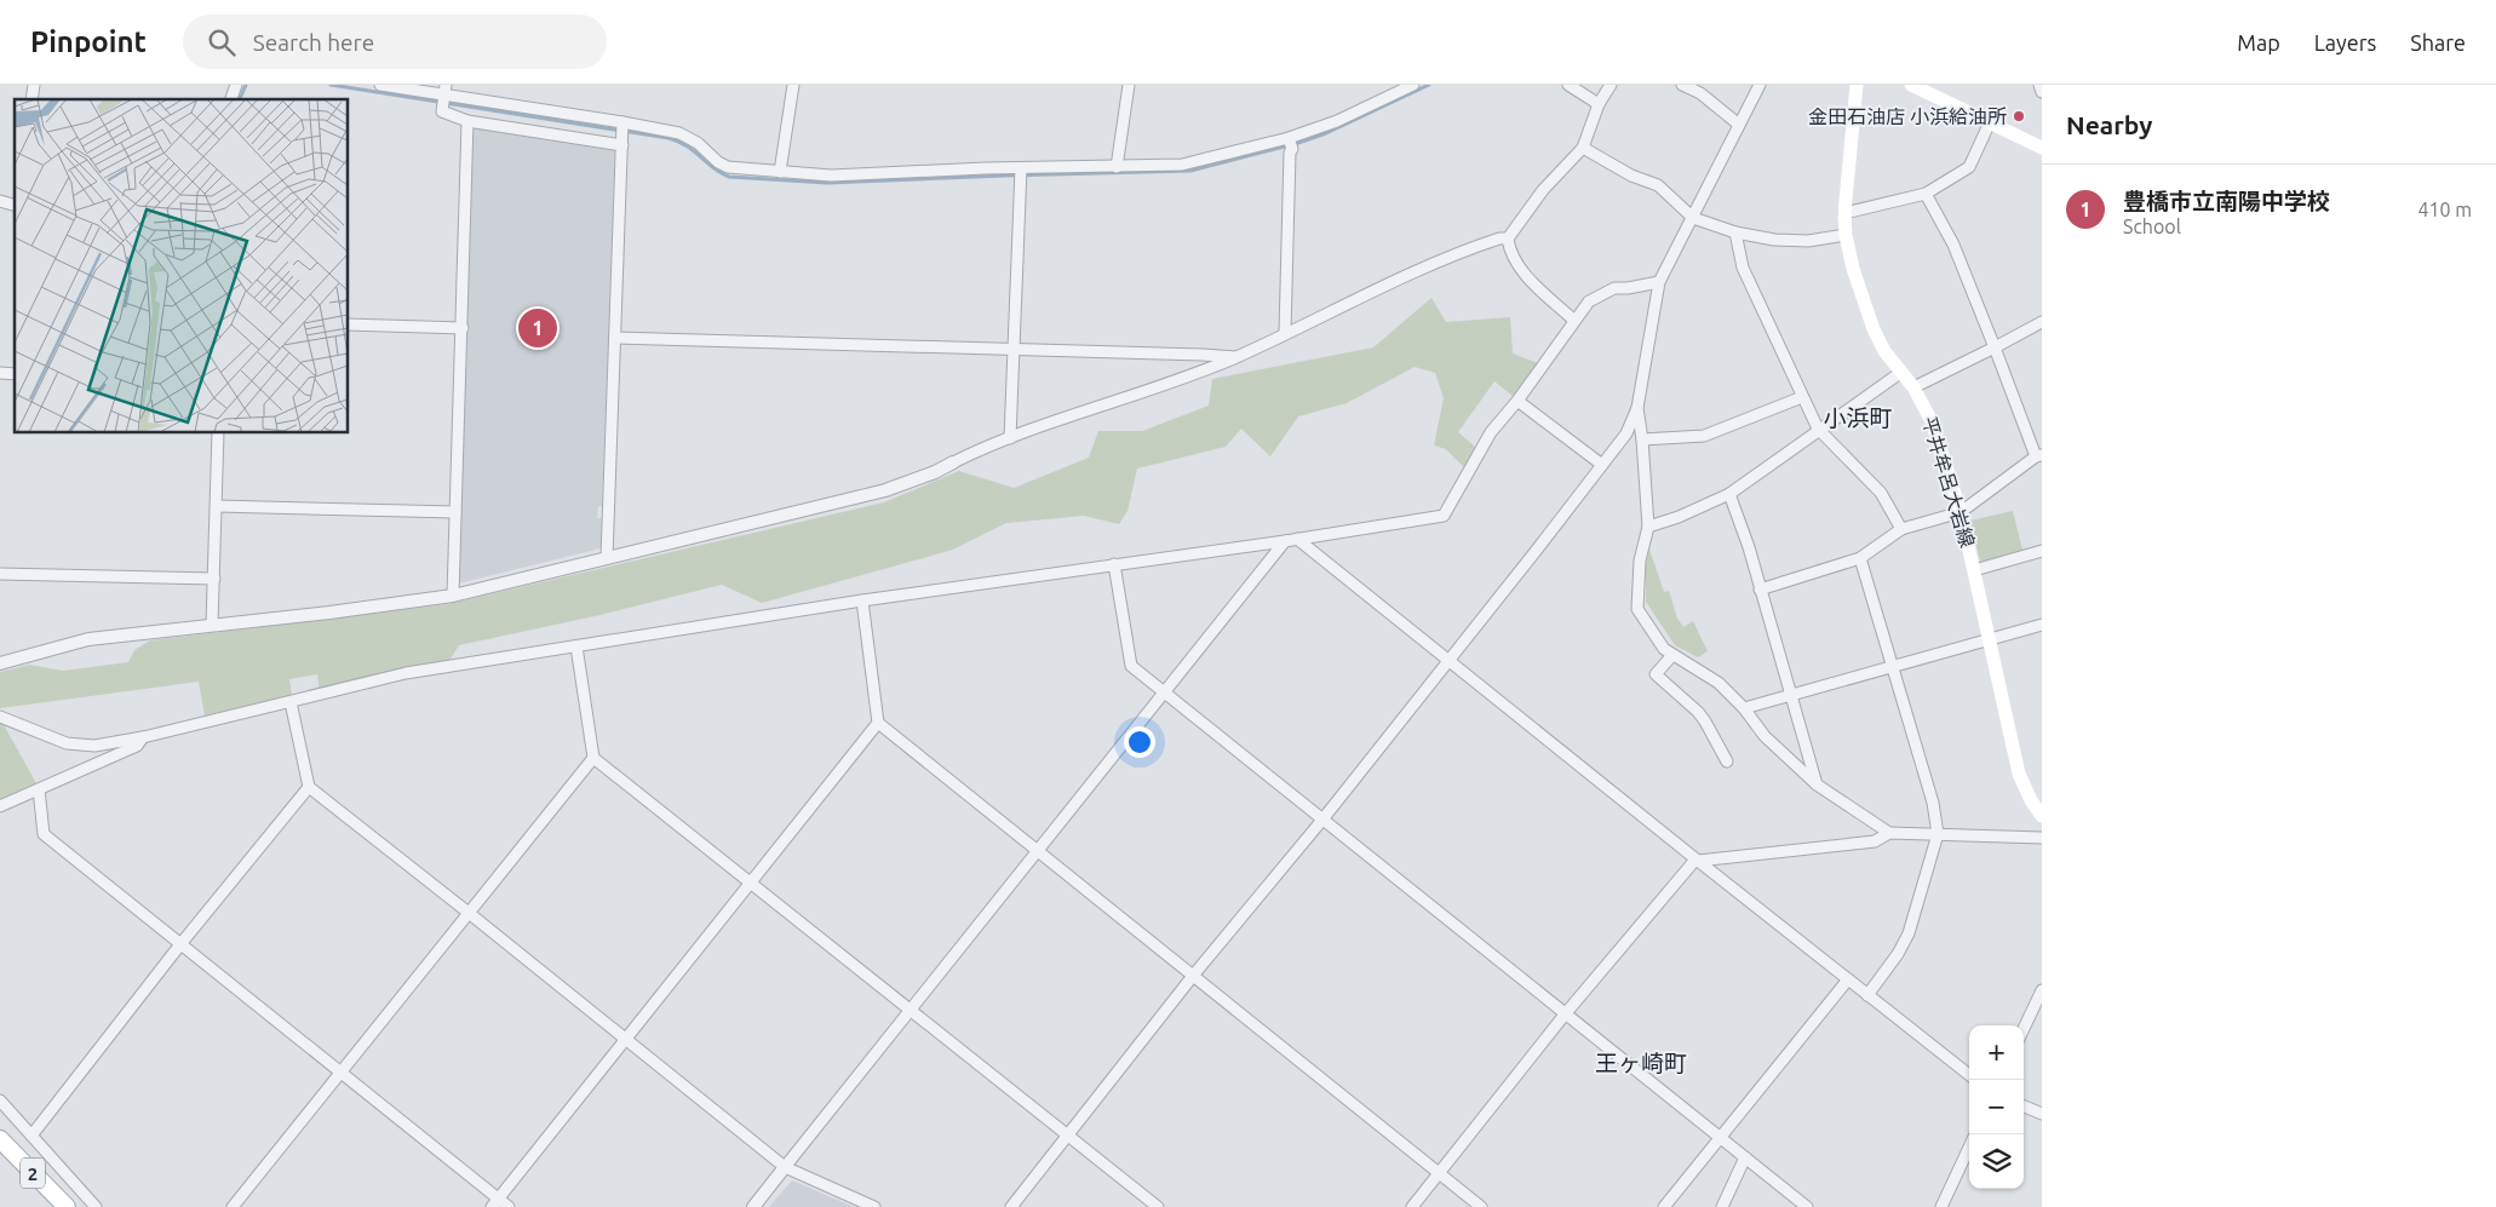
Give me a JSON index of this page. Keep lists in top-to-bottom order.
{
  "streets": {
    "main road": ["平井牟呂大岩線", "2"]
  },
  "districts": ["小浜町", "王ヶ崎町"],
  "places": ["金田石油店 小浜給油所"],
  "page": {
    "header": "Pinpoint",
    "search": "Search here",
    "nav": ["Map", "Layers", "Share"],
    "heading": "Nearby",
    "list": [
      {
        "mark": "1",
        "name": "豊橋市立南陽中学校",
        "note": "School",
        "value": "410 m"
      }
    ],
    "pins": "1",
    "map_buttons": ["+", "−"]
  }
}
